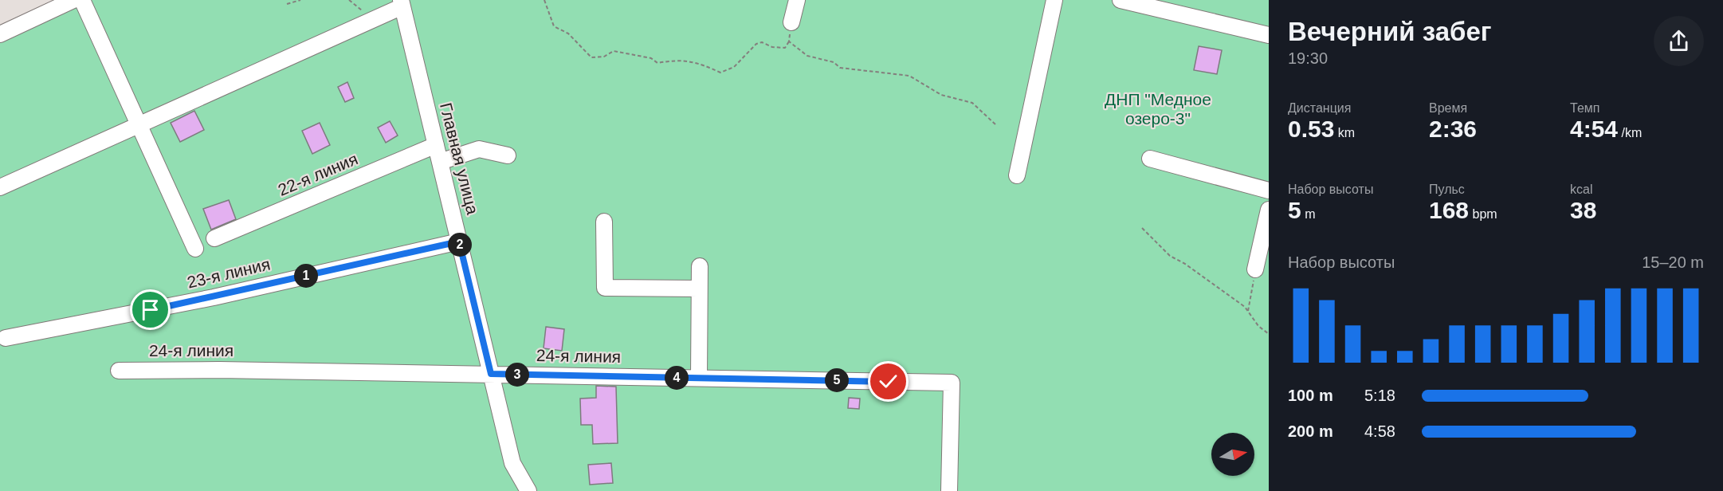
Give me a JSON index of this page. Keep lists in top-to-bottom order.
{
  "streets": {
    "street": [
      "Главная улица",
      "22-я линия",
      "23-я линия",
      "24-я линия"
    ]
  },
  "crossings": [
    ["Главная улица", "22-я линия"],
    ["Главная улица", "23-я линия"],
    ["Главная улица", "24-я линия"]
  ],
  "parks": ["ДНП \"Медное озеро-3\""],
  "north": "right",
  "page": {
    "heading": ["Вечерний забег", "19:30"],
    "stats": [
      ["Дистанция", "0.53 km"],
      ["Время", "2:36"],
      ["Темп", "4:54 /km"],
      ["Набор высоты", "5 m"],
      ["Пульс", "168 bpm"],
      ["kcal", "38"]
    ],
    "pins": [
      "2",
      "1",
      "3",
      "4",
      "5"
    ],
    "chart": ["Набор высоты", "15–20 m"],
    "list": [
      {
        "name": "100 m",
        "note": "5:18"
      },
      {
        "name": "200 m",
        "note": "4:58"
      }
    ]
  }
}
